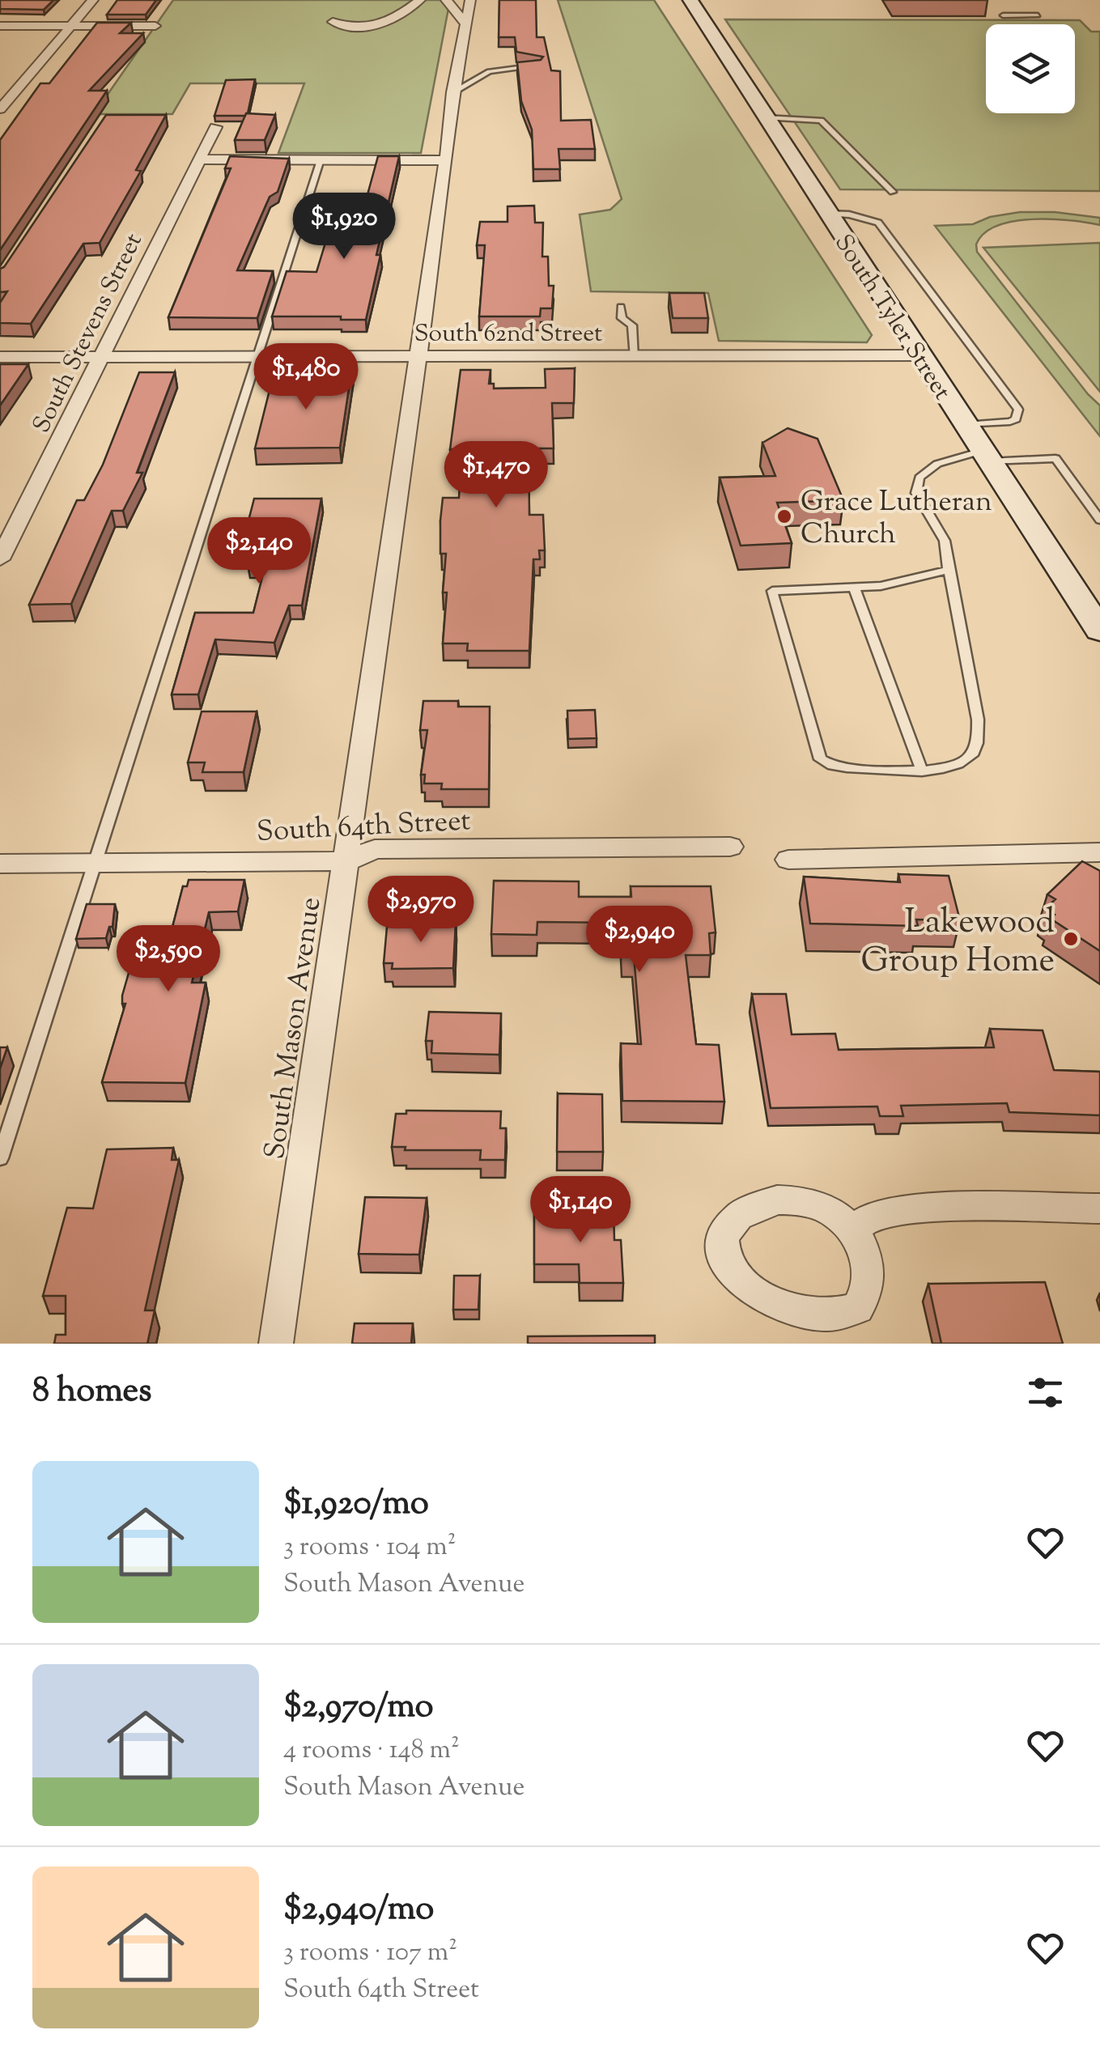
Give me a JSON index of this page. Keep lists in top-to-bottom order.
{
  "streets": {
    "street": [
      "South Tyler Street",
      "South Stevens Street",
      "South 62nd Street",
      "South 64th Street",
      "South Mason Avenue"
    ]
  },
  "crossings": [
    ["South Tyler Street", "South 62nd Street"],
    ["South Stevens Street", "South 62nd Street"],
    ["South 62nd Street", "South Mason Avenue"],
    ["South 64th Street", "South Mason Avenue"]
  ],
  "places": ["Grace Lutheran Church", "Lakewood Group Home"],
  "page": {
    "price": [
      "$1,920",
      "$1,480",
      "$1,470",
      "$2,140",
      "$2,970",
      "$2,940",
      "$2,590",
      "$1,140"
    ],
    "heading": "8 homes",
    "list": [
      {
        "name": "$1,920/mo",
        "note": "3 rooms · 104 m² · South Mason Avenue"
      },
      {
        "name": "$2,970/mo",
        "note": "4 rooms · 148 m² · South Mason Avenue"
      },
      {
        "name": "$2,940/mo",
        "note": "3 rooms · 107 m² · South 64th Street"
      }
    ]
  }
}
